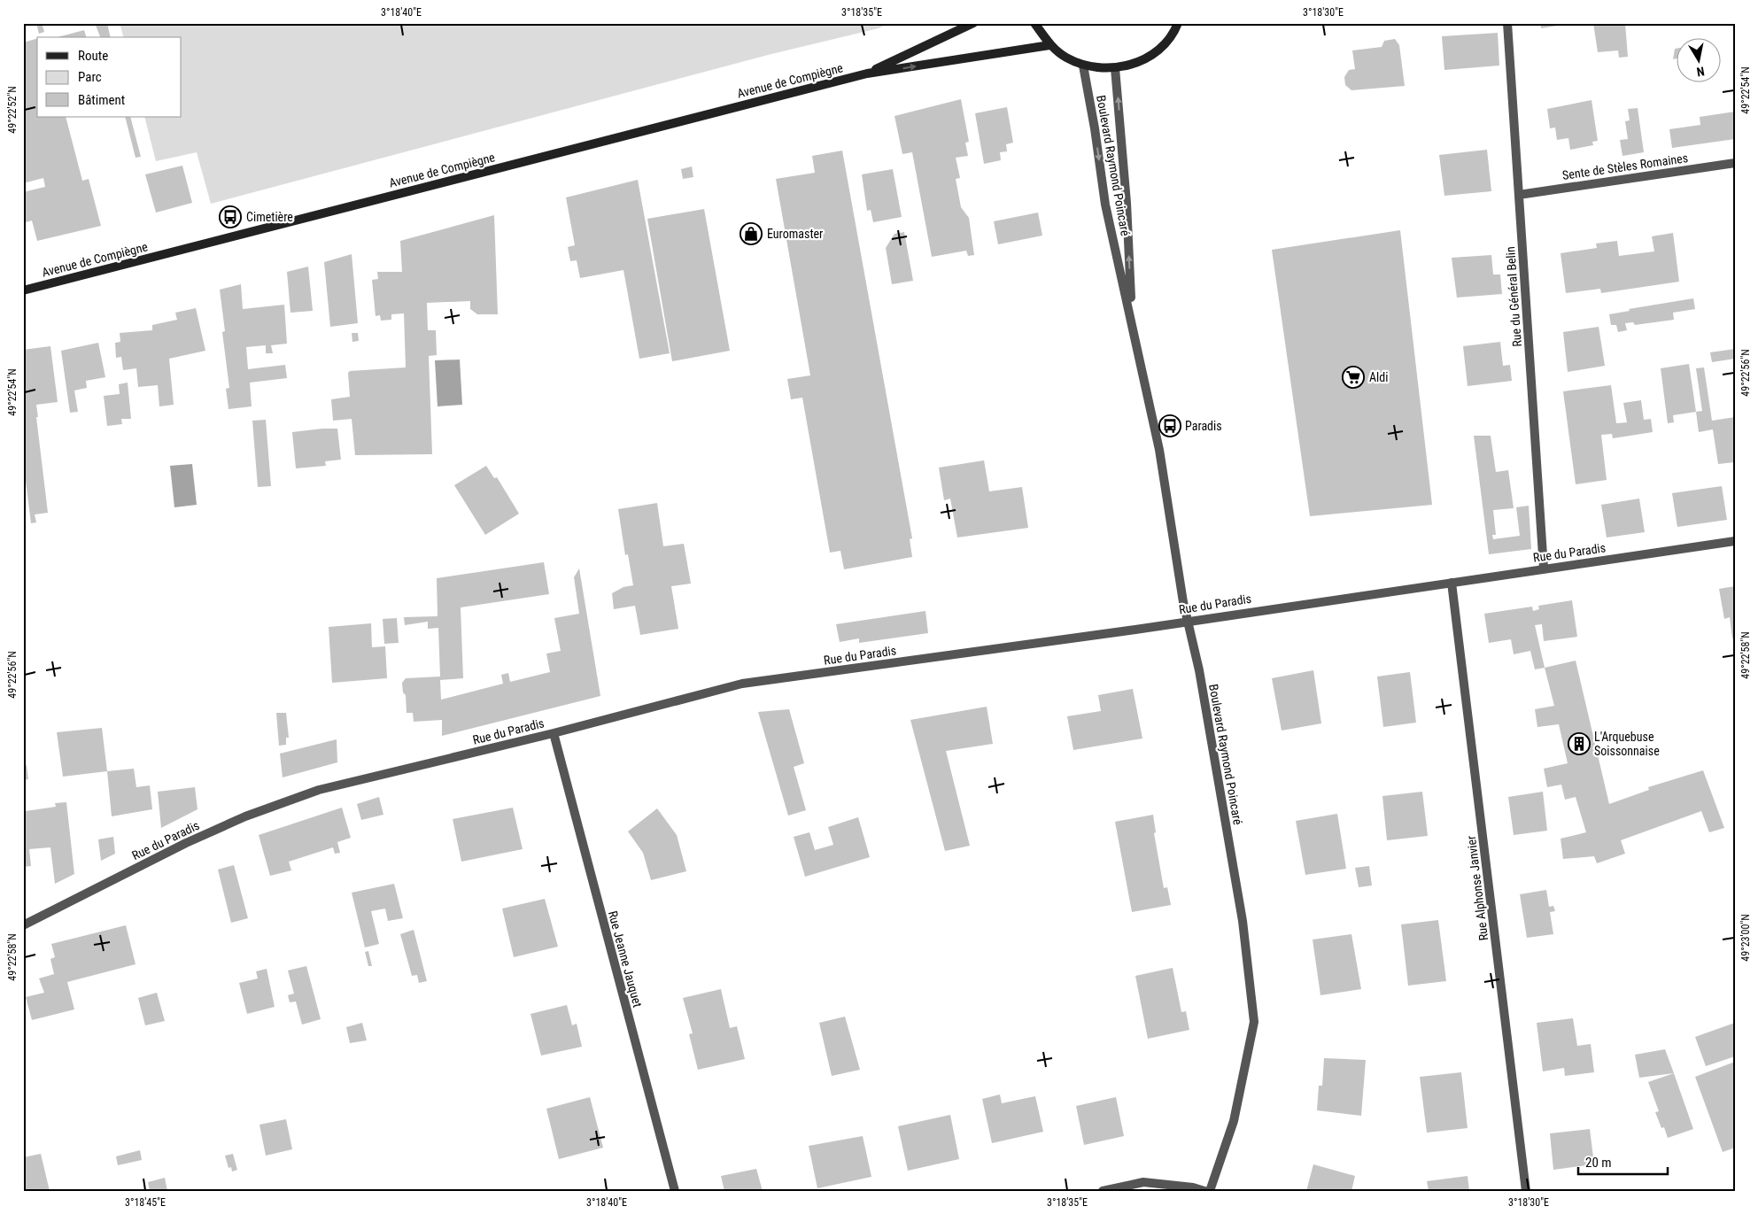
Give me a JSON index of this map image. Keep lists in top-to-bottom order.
{
  "streets": {
    "main road": ["Avenue de Compiègne"],
    "street": [
      "Boulevard Raymond Poincaré",
      "Sente de Stèles Romaines",
      "Rue du Général Belin",
      "Rue du Paradis",
      "Rue Alphonse Janvier",
      "Rue Jeanne Jauquet"
    ]
  },
  "crossings": [
    ["Boulevard Raymond Poincaré", "Rue du Paradis"],
    ["Sente de Stèles Romaines", "Rue du Général Belin"],
    ["Rue du Général Belin", "Rue du Paradis"],
    ["Rue du Paradis", "Rue Alphonse Janvier"],
    ["Rue du Paradis", "Rue Jeanne Jauquet"]
  ],
  "places": {
    "bus stop": ["Cimetière", "Paradis"],
    "shop": ["Euromaster"],
    "supermarket": ["Aldi"],
    "building": ["L'Arquebuse Soissonnaise"]
  },
  "legend": ["Route", "Parc", "Bâtiment"],
  "scale_bar": "20 m",
  "north": "bottom",
  "coordinates": [
    "3°18'40\"E",
    "3°18'35\"E",
    "3°18'30\"E",
    "49°22'54\"N",
    "49°22'52\"N",
    "49°22'56\"N",
    "49°22'58\"N",
    "49°23'00\"N",
    "3°18'45\"E"
  ]
}
